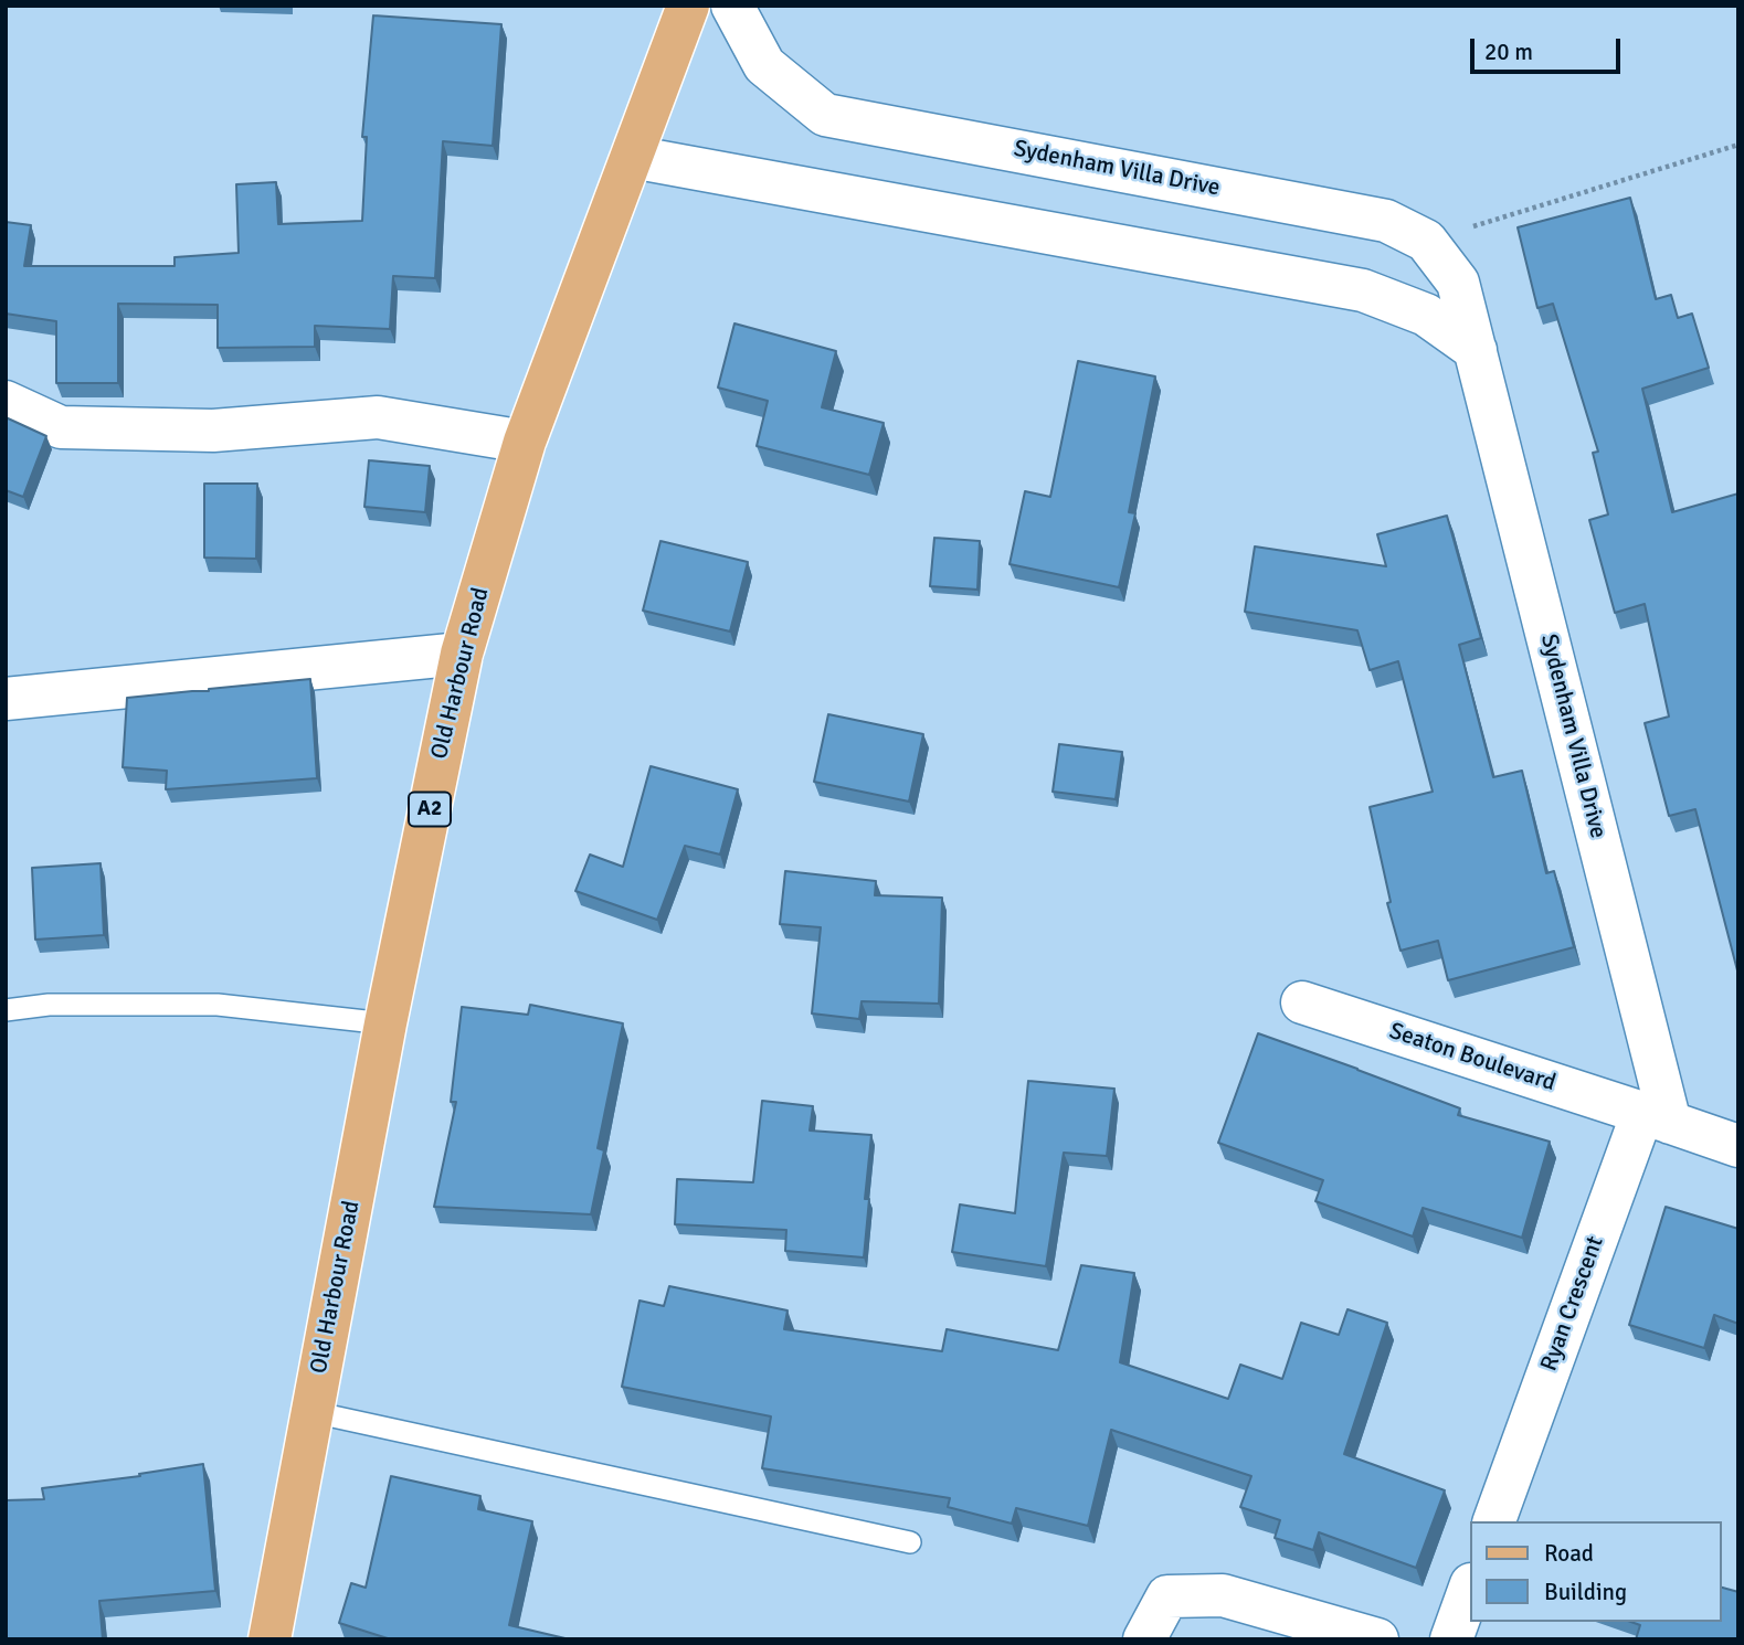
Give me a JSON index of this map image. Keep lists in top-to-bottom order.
{
  "streets": {
    "main road": ["Old Harbour Road", "A2"],
    "street": ["Sydenham Villa Drive", "Seaton Boulevard", "Ryan Crescent"]
  },
  "crossings": [
    ["Sydenham Villa Drive", "Seaton Boulevard"],
    ["Sydenham Villa Drive", "Ryan Crescent"],
    ["Seaton Boulevard", "Ryan Crescent"]
  ],
  "legend": ["Road", "Building"],
  "scale_bar": "20 m"
}
